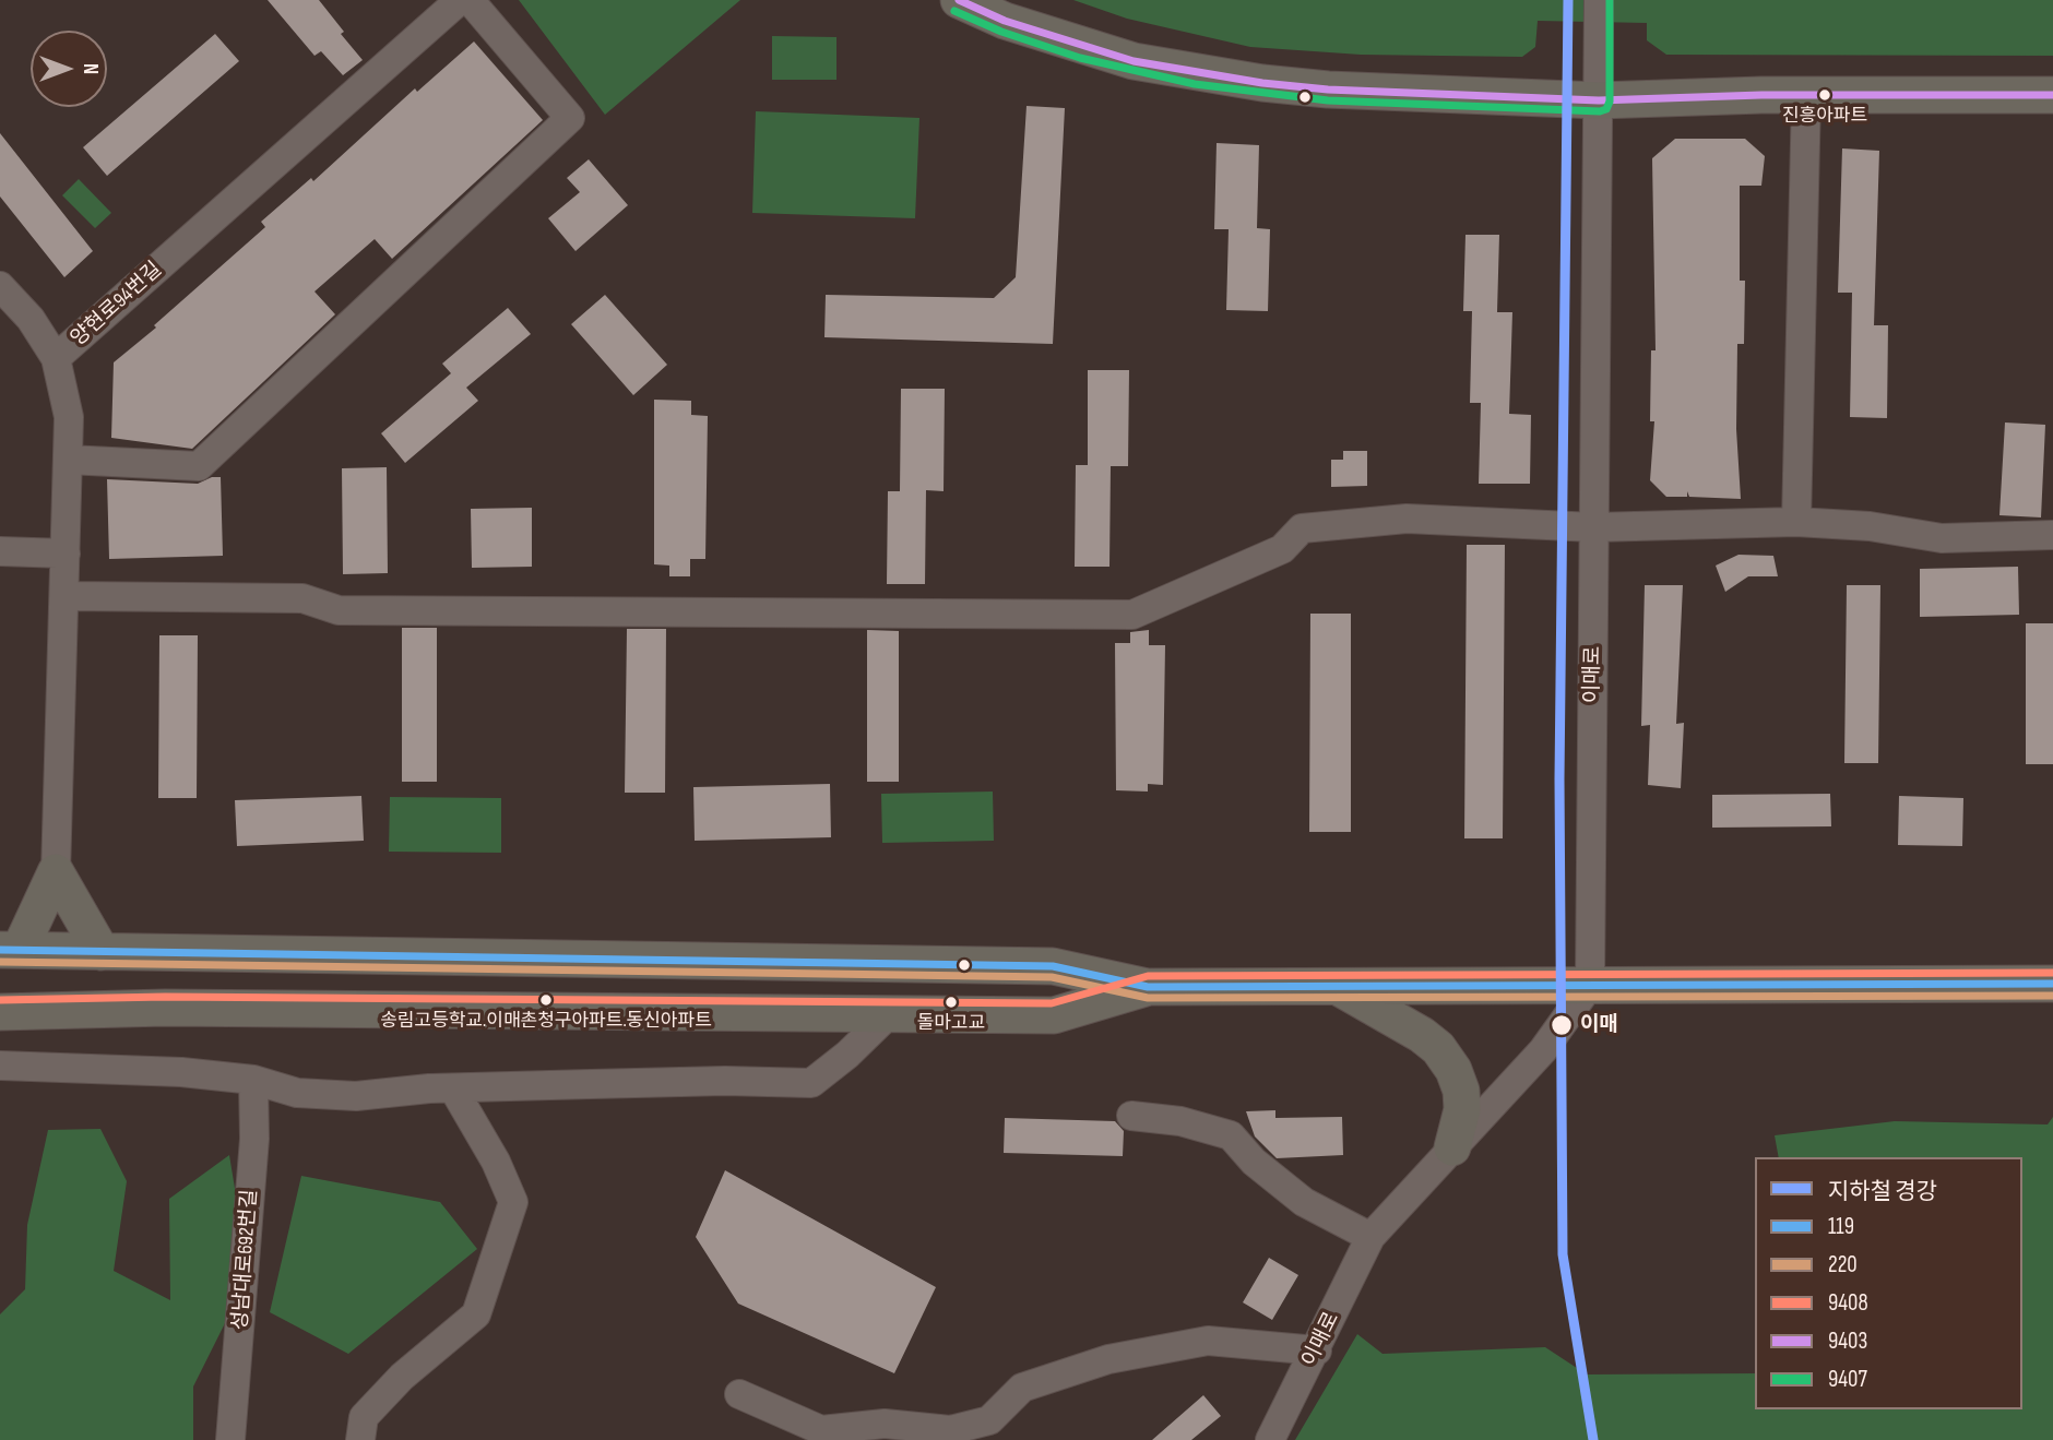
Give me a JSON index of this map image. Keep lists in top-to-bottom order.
{
  "streets": {
    "street": ["양현로94번길", "이매로", "성남대로692번길"]
  },
  "places": [
    "진흥아파트",
    "송림고등학교.이매촌청구아파트.동신아파트",
    "돌마고교",
    "이매"
  ],
  "lines": [
    "metro line 경강",
    "transit line 9403",
    "transit line 9407",
    "transit line 119",
    "transit line 220",
    "transit line 9408"
  ],
  "legend": [
    "지하철 경강",
    "119",
    "220",
    "9408",
    "9403",
    "9407"
  ],
  "north": "right"
}
